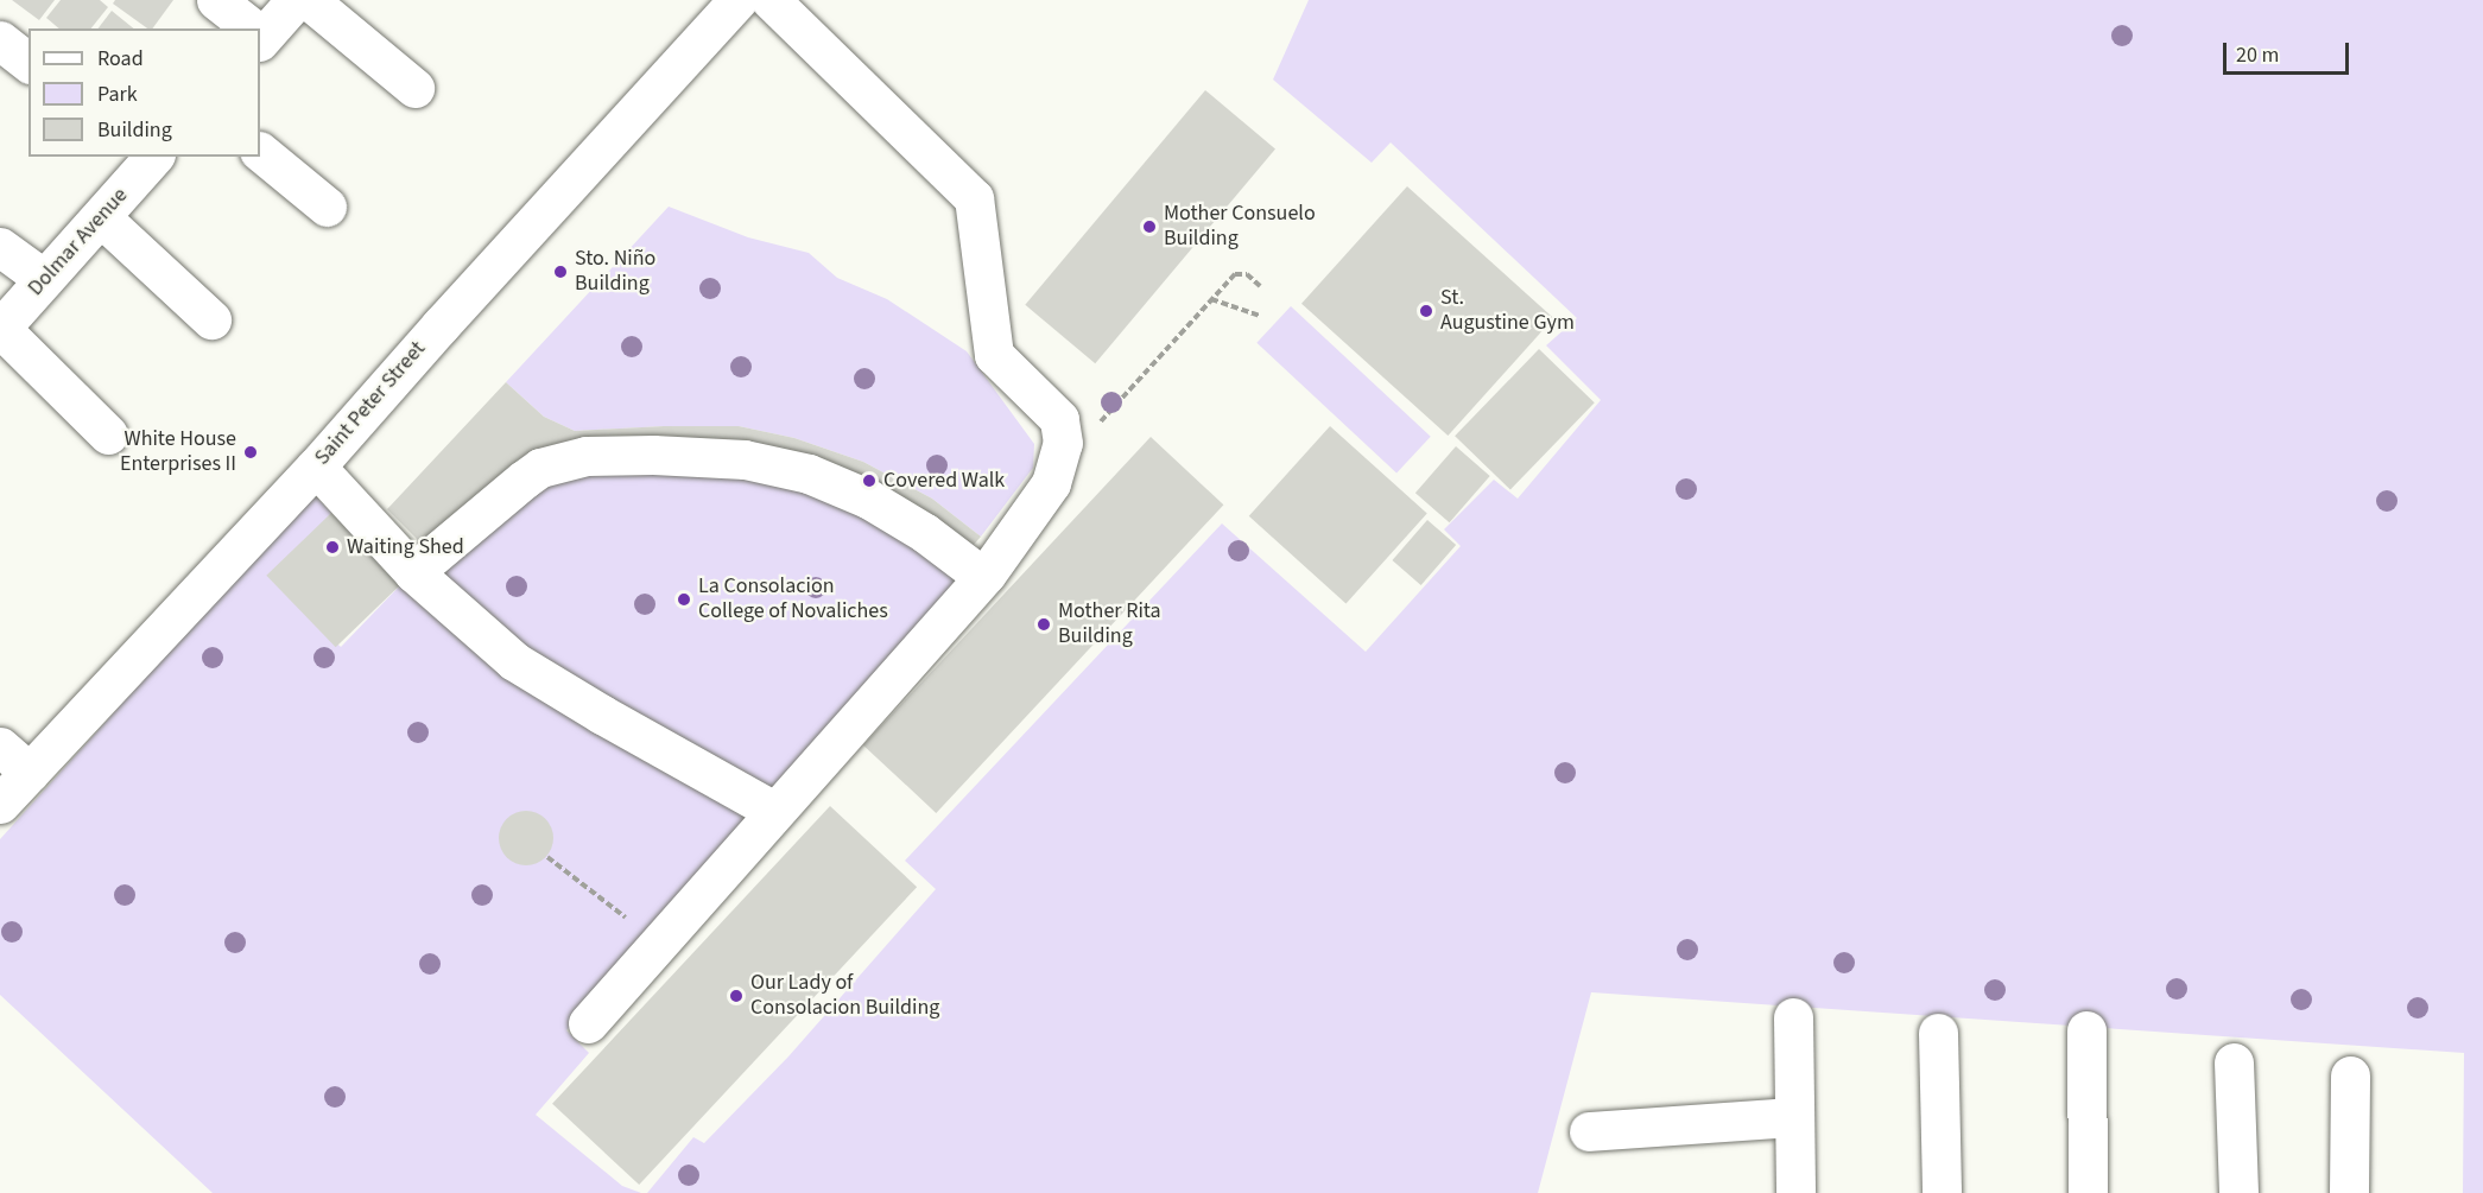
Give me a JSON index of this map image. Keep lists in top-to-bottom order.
{
  "streets": {
    "street": ["Dolmar Avenue", "Saint Peter Street"]
  },
  "places": [
    "Mother Consuelo Building",
    "Sto. Niño Building",
    "St. Augustine Gym",
    "White House Enterprises II",
    "Covered Walk",
    "Waiting Shed",
    "La Consolacion College of Novaliches",
    "Mother Rita Building",
    "Our Lady of Consolacion Building"
  ],
  "legend": ["Road", "Park", "Building"],
  "scale_bar": "20 m"
}
